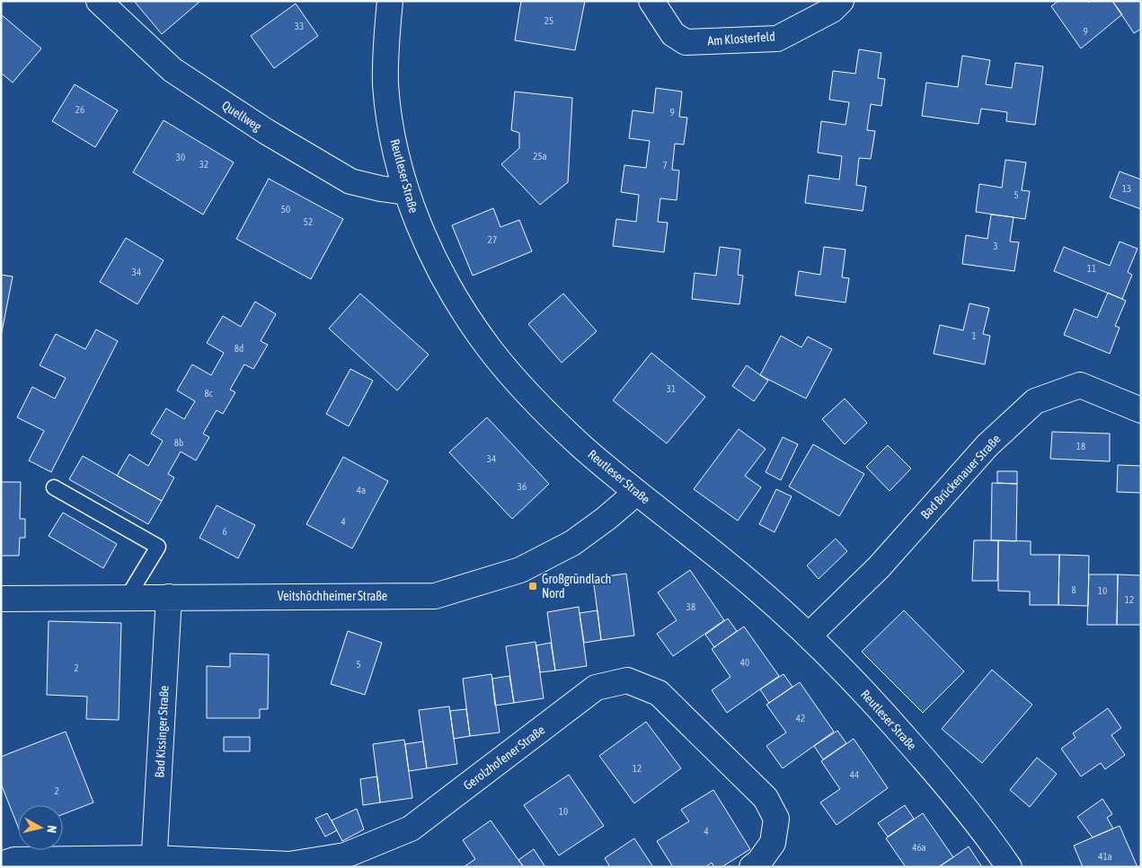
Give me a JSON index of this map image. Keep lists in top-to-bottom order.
{
  "streets": {
    "street": [
      "Am Klosterfeld",
      "Quellweg",
      "Reutleser Straße",
      "Bad Brückenauer Straße",
      "Veitshöchheimer Straße",
      "Bad Kissinger Straße",
      "Gerolzhofener Straße"
    ]
  },
  "crossings": [
    ["Quellweg", "Reutleser Straße"],
    ["Reutleser Straße", "Bad Brückenauer Straße"],
    ["Reutleser Straße", "Veitshöchheimer Straße"],
    ["Veitshöchheimer Straße", "Bad Kissinger Straße"],
    ["Bad Kissinger Straße", "Gerolzhofener Straße"]
  ],
  "places": {
    "transit": ["Großgründlach Nord"]
  },
  "house_numbers": [
    "25",
    "33",
    "9",
    "26",
    "9",
    "25a",
    "30",
    "32",
    "7",
    "13",
    "5",
    "50",
    "52",
    "27",
    "3",
    "11",
    "34",
    "1",
    "8d",
    "31",
    "8c",
    "8b",
    "18",
    "34",
    "36",
    "4a",
    "4",
    "6",
    "8",
    "10",
    "12",
    "38",
    "40",
    "5",
    "2",
    "42",
    "12",
    "44",
    "2",
    "10",
    "4",
    "46a",
    "41a"
  ],
  "north": "right"
}
